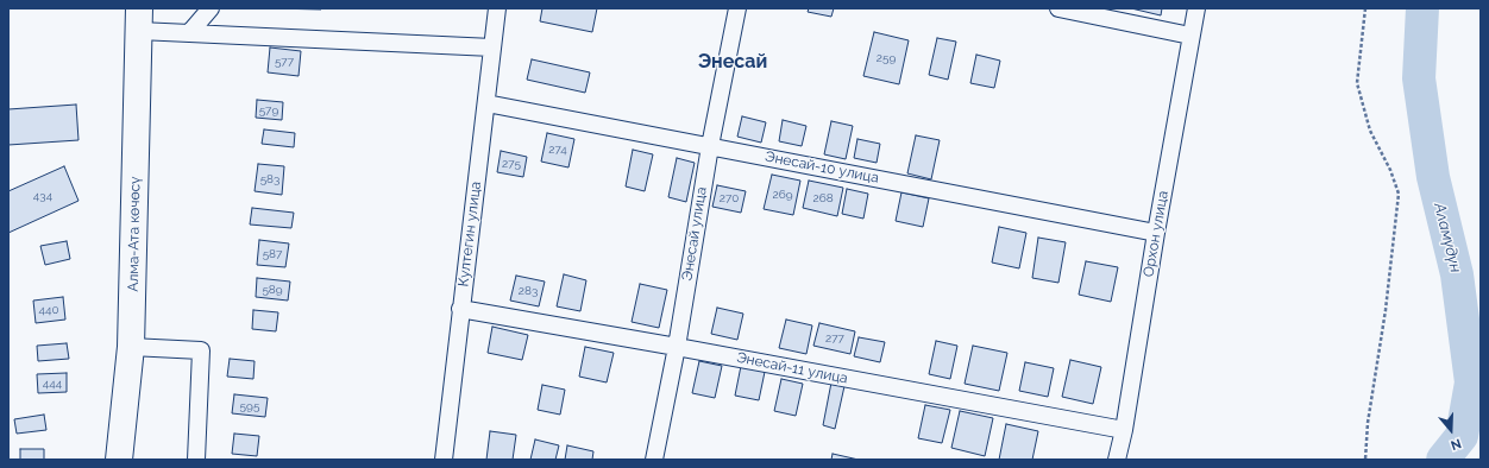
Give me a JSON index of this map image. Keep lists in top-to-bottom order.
{
  "streets": {
    "main road": ["Алма-Ата көчөсү"],
    "street": [
      "Энесай-10 улица",
      "Култегин улица",
      "Энесай улица",
      "Орхон улица",
      "Энесай-11 улица"
    ]
  },
  "crossings": [
    ["Энесай-10 улица", "Култегин улица"],
    ["Энесай-10 улица", "Энесай улица"],
    ["Энесай-10 улица", "Орхон улица"],
    ["Култегин улица", "Энесай-11 улица"],
    ["Энесай улица", "Энесай-11 улица"],
    ["Орхон улица", "Энесай-11 улица"]
  ],
  "districts": ["Энесай"],
  "water": ["Аламүдүн"],
  "house_numbers": [
    "259",
    "577",
    "579",
    "274",
    "275",
    "583",
    "269",
    "434",
    "270",
    "268",
    "587",
    "589",
    "283",
    "440",
    "277",
    "444",
    "595"
  ],
  "north": "bottom"
}
